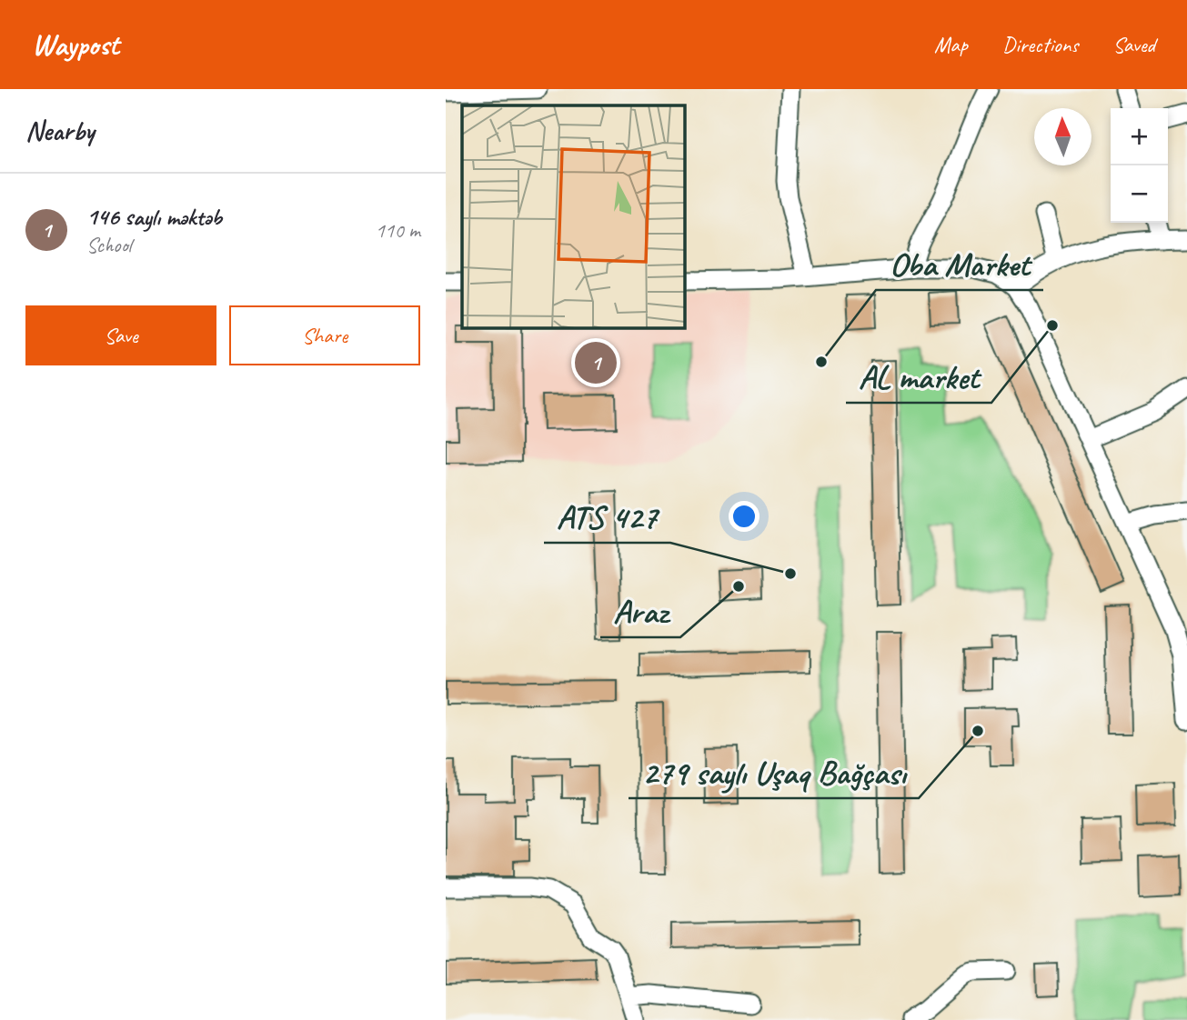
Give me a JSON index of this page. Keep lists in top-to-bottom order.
{
  "places": [
    "AL market",
    "Oba Market",
    "ATS 427",
    "Araz",
    "279 saylı Uşaq Bağçası"
  ],
  "north": "top",
  "page": {
    "header": "Waypost",
    "nav": ["Map", "Directions", "Saved"],
    "heading": "Nearby",
    "map_buttons": ["+", "−"],
    "list": [
      {
        "mark": "1",
        "name": "146 saylı məktəb",
        "note": "School",
        "value": "110 m"
      }
    ],
    "buttons": ["Save", "Share"],
    "pins": "1"
  }
}
